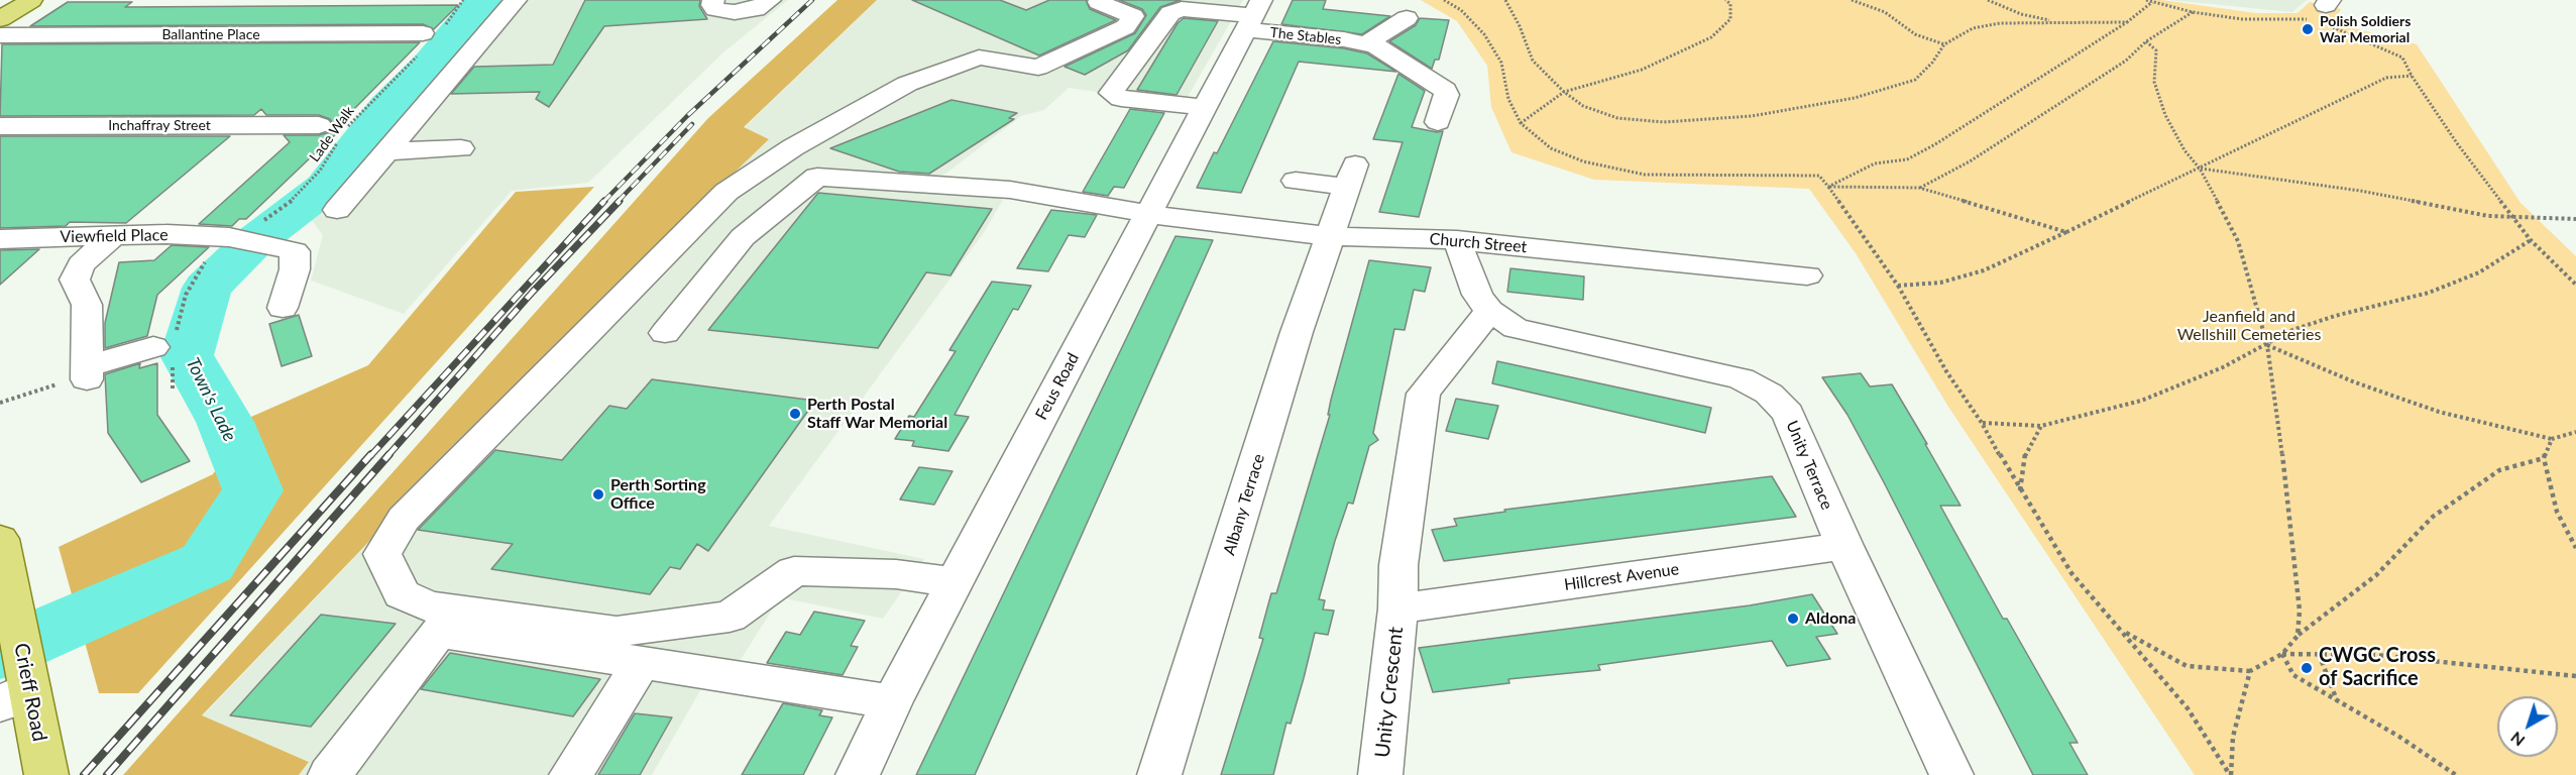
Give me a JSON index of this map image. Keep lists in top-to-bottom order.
{
  "streets": {
    "main road": ["Crieff Road"],
    "street": [
      "Ballantine Place",
      "The Stables",
      "Inchaffray Street",
      "Viewfield Place",
      "Church Street",
      "Feus Road",
      "Unity Terrace",
      "Albany Terrace",
      "Hillcrest Avenue",
      "Unity Crescent"
    ],
    "path": ["Lade Walk"]
  },
  "crossings": [
    ["Ballantine Place", "Lade Walk"],
    ["The Stables", "Feus Road"],
    ["Lade Walk", "Viewfield Place"],
    ["Church Street", "Feus Road"],
    ["Church Street", "Unity Terrace"],
    ["Church Street", "Albany Terrace"],
    ["Unity Terrace", "Hillcrest Avenue"],
    ["Hillcrest Avenue", "Unity Crescent"]
  ],
  "water": ["Town's Lade"],
  "parks": ["Jeanfield and Wellshill Cemeteries"],
  "places": [
    "Polish Soldiers War Memorial",
    "Perth Postal Staff War Memorial",
    "Perth Sorting Office",
    "Aldona",
    "CWGC Cross of Sacrifice"
  ],
  "north": "bottom left"
}
